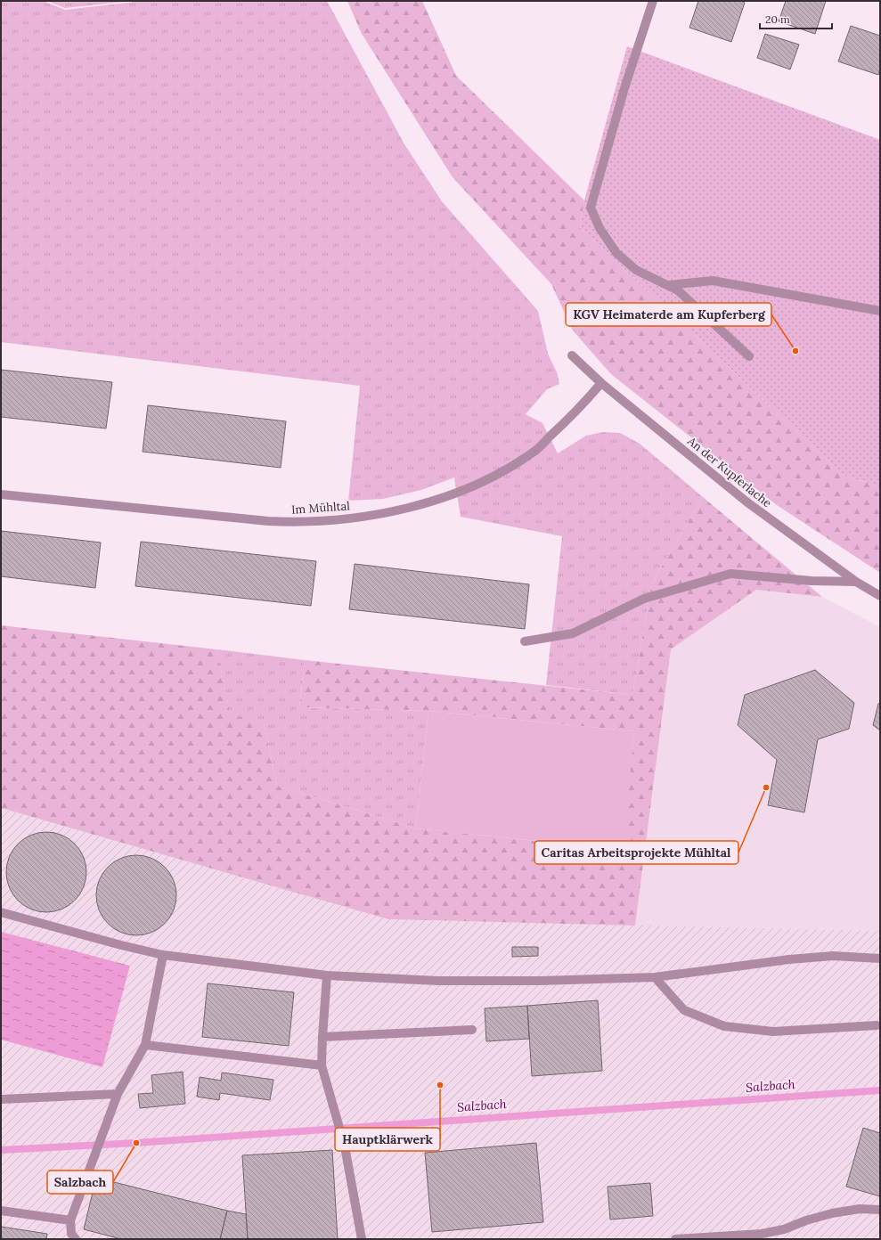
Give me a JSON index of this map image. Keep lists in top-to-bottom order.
{
  "streets": {
    "street": ["An der Kupferlache", "Im Mühltal"]
  },
  "crossings": [
    ["An der Kupferlache", "Im Mühltal"]
  ],
  "water": ["Salzbach"],
  "places": [
    "KGV Heimaterde am Kupferberg",
    "Caritas Arbeitsprojekte Mühltal",
    "Hauptklärwerk",
    "Salzbach"
  ],
  "scale_bar": "20 m"
}
